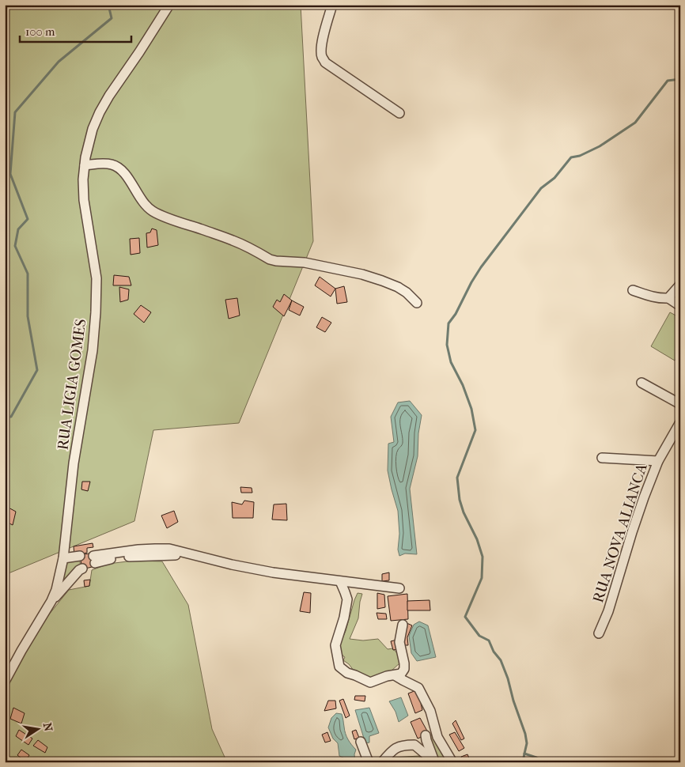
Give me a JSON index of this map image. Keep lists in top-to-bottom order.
{
  "streets": {
    "street": ["RUA LIGIA GOMES", "RUA NOVA ALIANCA"]
  },
  "scale_bar": "100 m",
  "north": "right"
}
